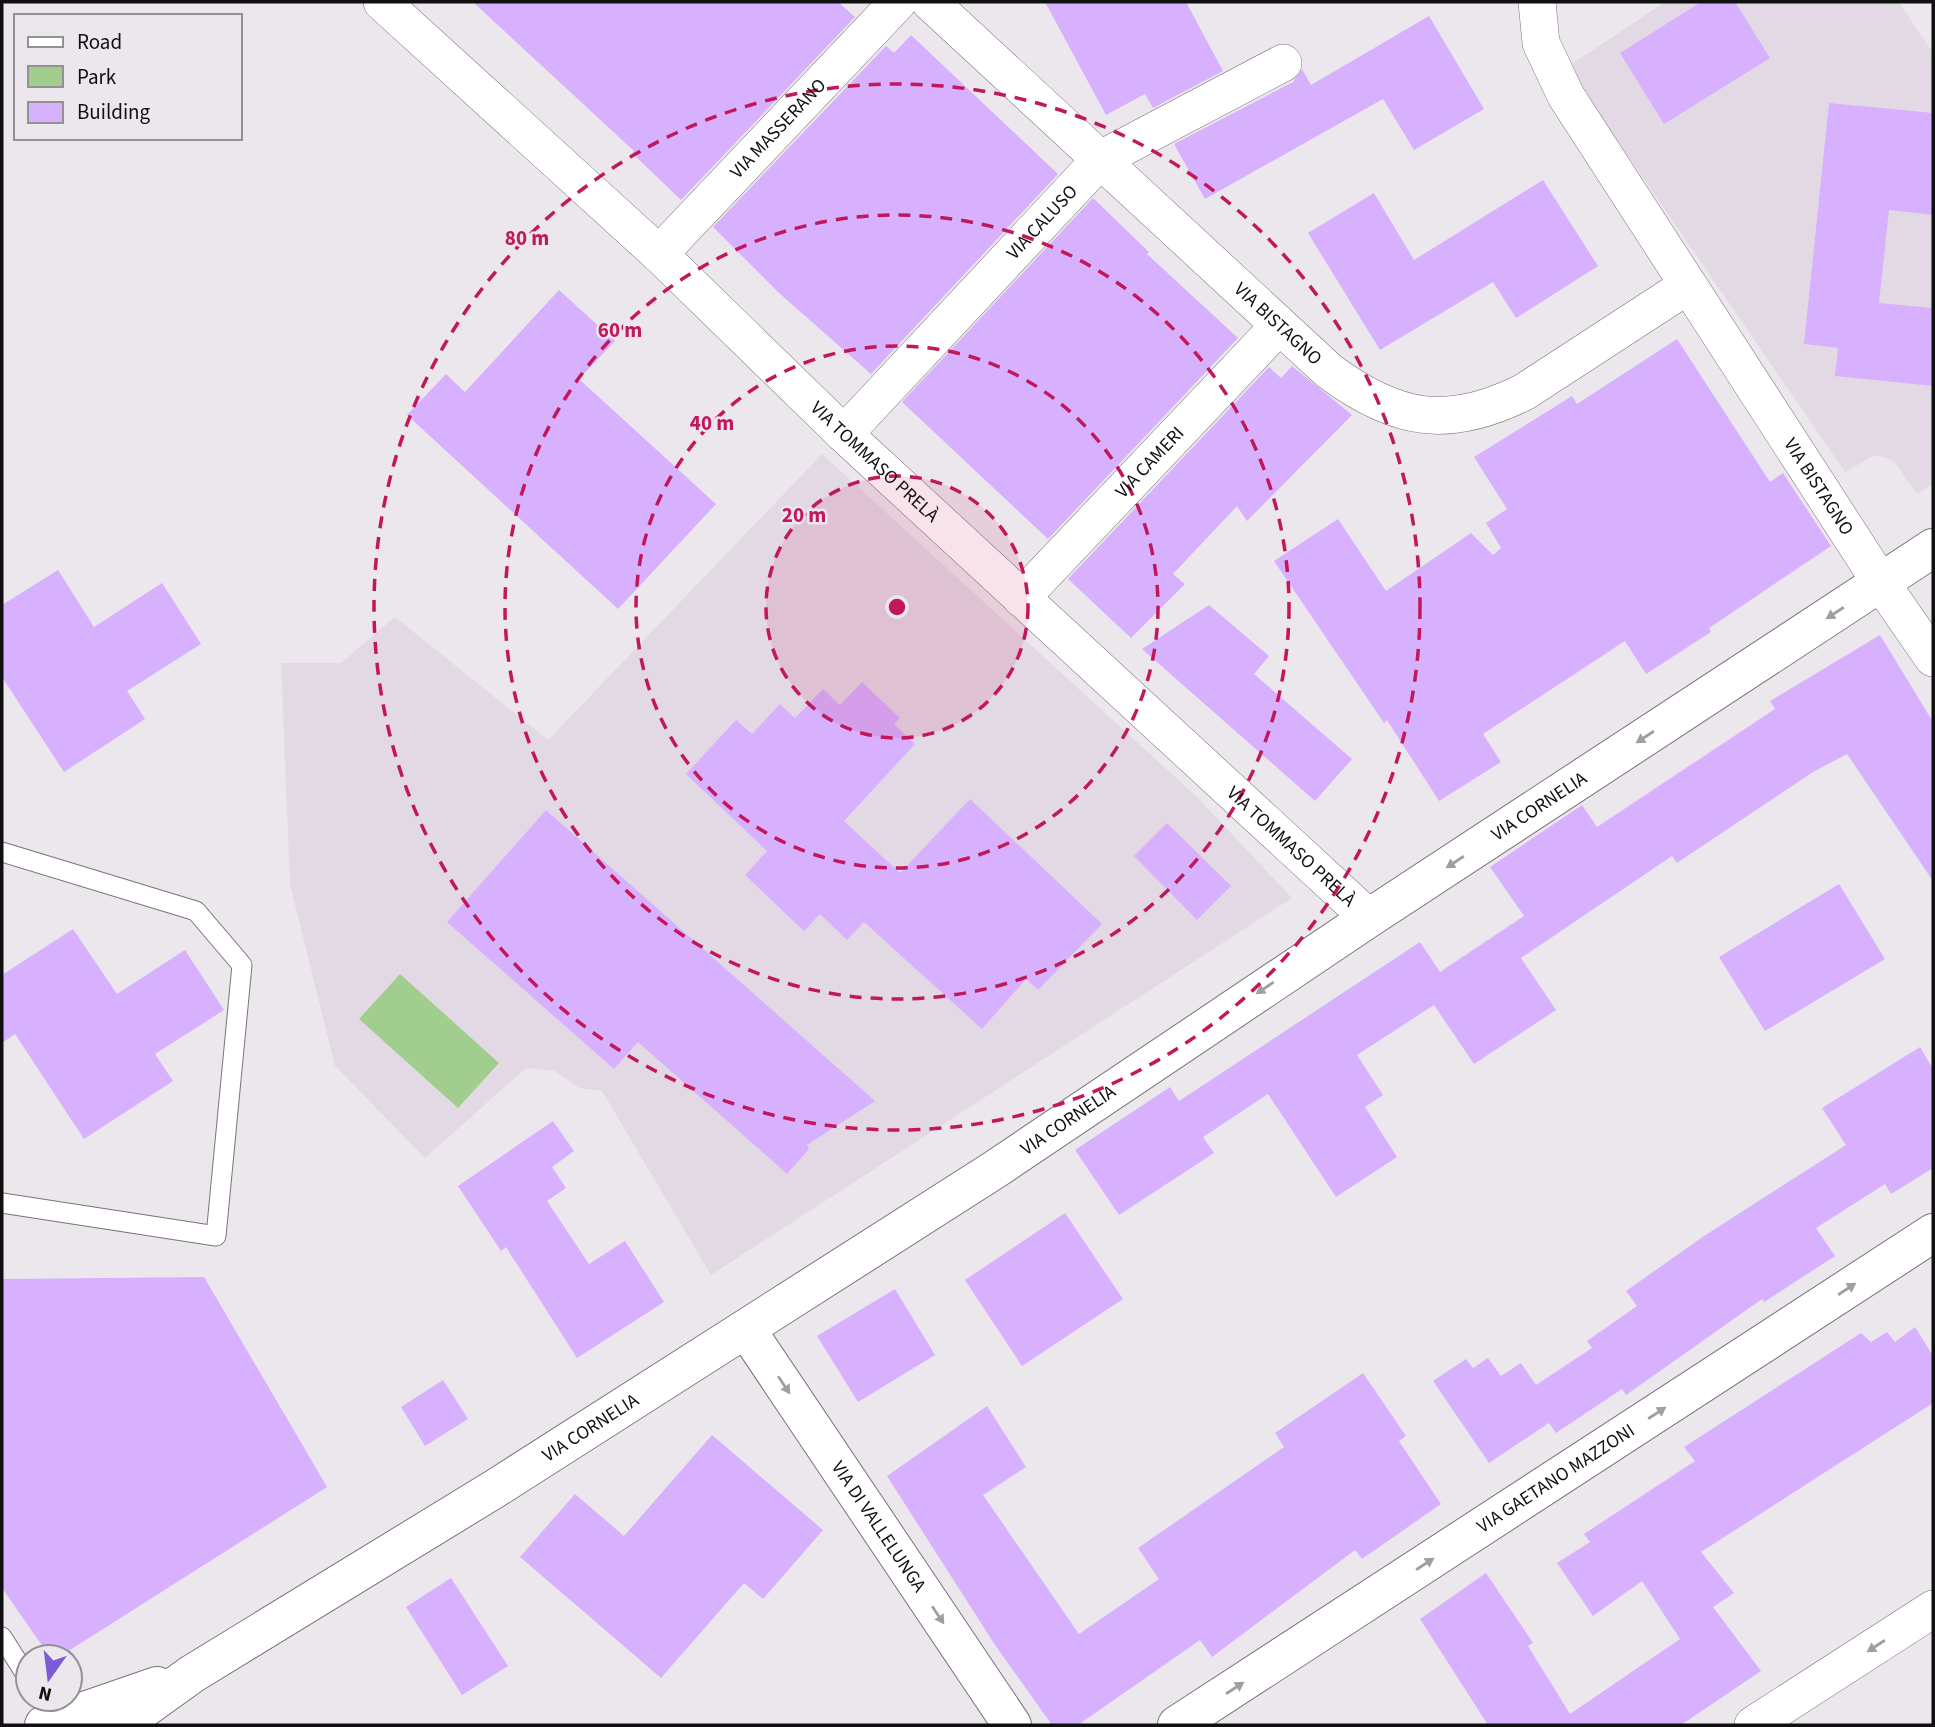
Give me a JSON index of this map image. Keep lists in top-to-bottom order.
{
  "streets": {
    "street": [
      "VIA MASSERANO",
      "VIA CALUSO",
      "VIA BISTAGNO",
      "VIA TOMMASO PRELÀ",
      "VIA CAMERI",
      "VIA CORNELIA",
      "VIA GAETANO MAZZONI",
      "VIA DI VALLELUNGA"
    ]
  },
  "crossings": [
    ["VIA MASSERANO", "VIA TOMMASO PRELÀ"],
    ["VIA CALUSO", "VIA BISTAGNO"],
    ["VIA CALUSO", "VIA TOMMASO PRELÀ"],
    ["VIA BISTAGNO", "VIA CAMERI"],
    ["VIA BISTAGNO", "VIA CORNELIA"],
    ["VIA TOMMASO PRELÀ", "VIA CAMERI"],
    ["VIA TOMMASO PRELÀ", "VIA CORNELIA"],
    ["VIA CORNELIA", "VIA DI VALLELUNGA"]
  ],
  "one_way": ["VIA CORNELIA", "VIA GAETANO MAZZONI", "VIA DI VALLELUNGA"],
  "legend": ["Road", "Park", "Building"],
  "north": "bottom",
  "rings": [
    "80 m",
    "60 m",
    "40 m",
    "20 m"
  ]
}
